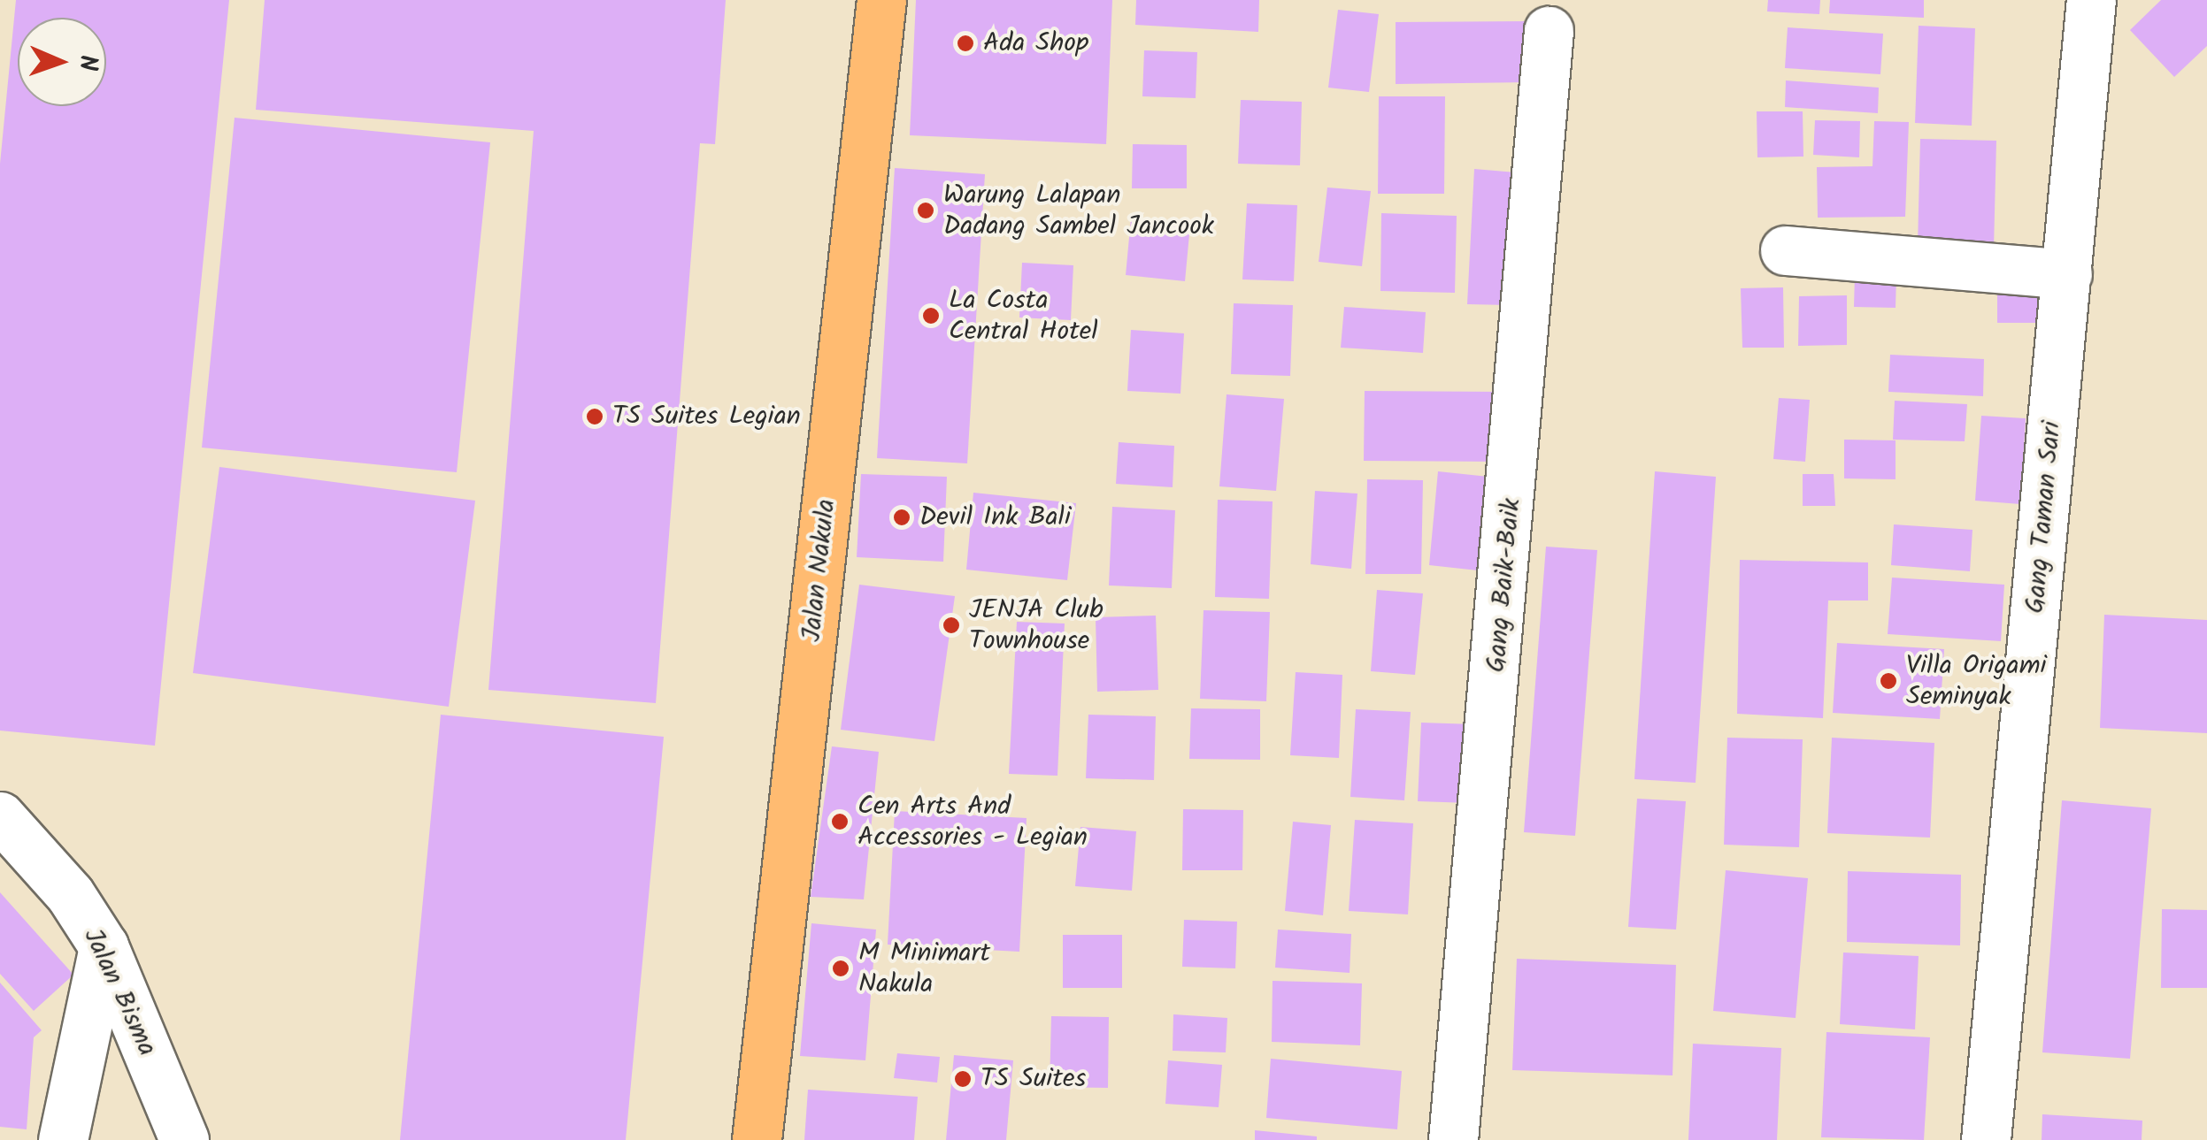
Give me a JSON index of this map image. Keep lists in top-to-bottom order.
{
  "streets": {
    "main road": ["Jalan Nakula"],
    "street": ["Gang Taman Sari", "Gang Baik-Baik", "Jalan Bisma"]
  },
  "places": [
    "Ada Shop",
    "Warung Lalapan Dadang Sambel Jancook",
    "La Costa Central Hotel",
    "TS Suites Legian",
    "Devil Ink Bali",
    "JENJA Club Townhouse",
    "Villa Origami Seminyak",
    "Cen Arts And Accessories - Legian",
    "M Minimart Nakula",
    "TS Suites"
  ],
  "north": "right"
}
